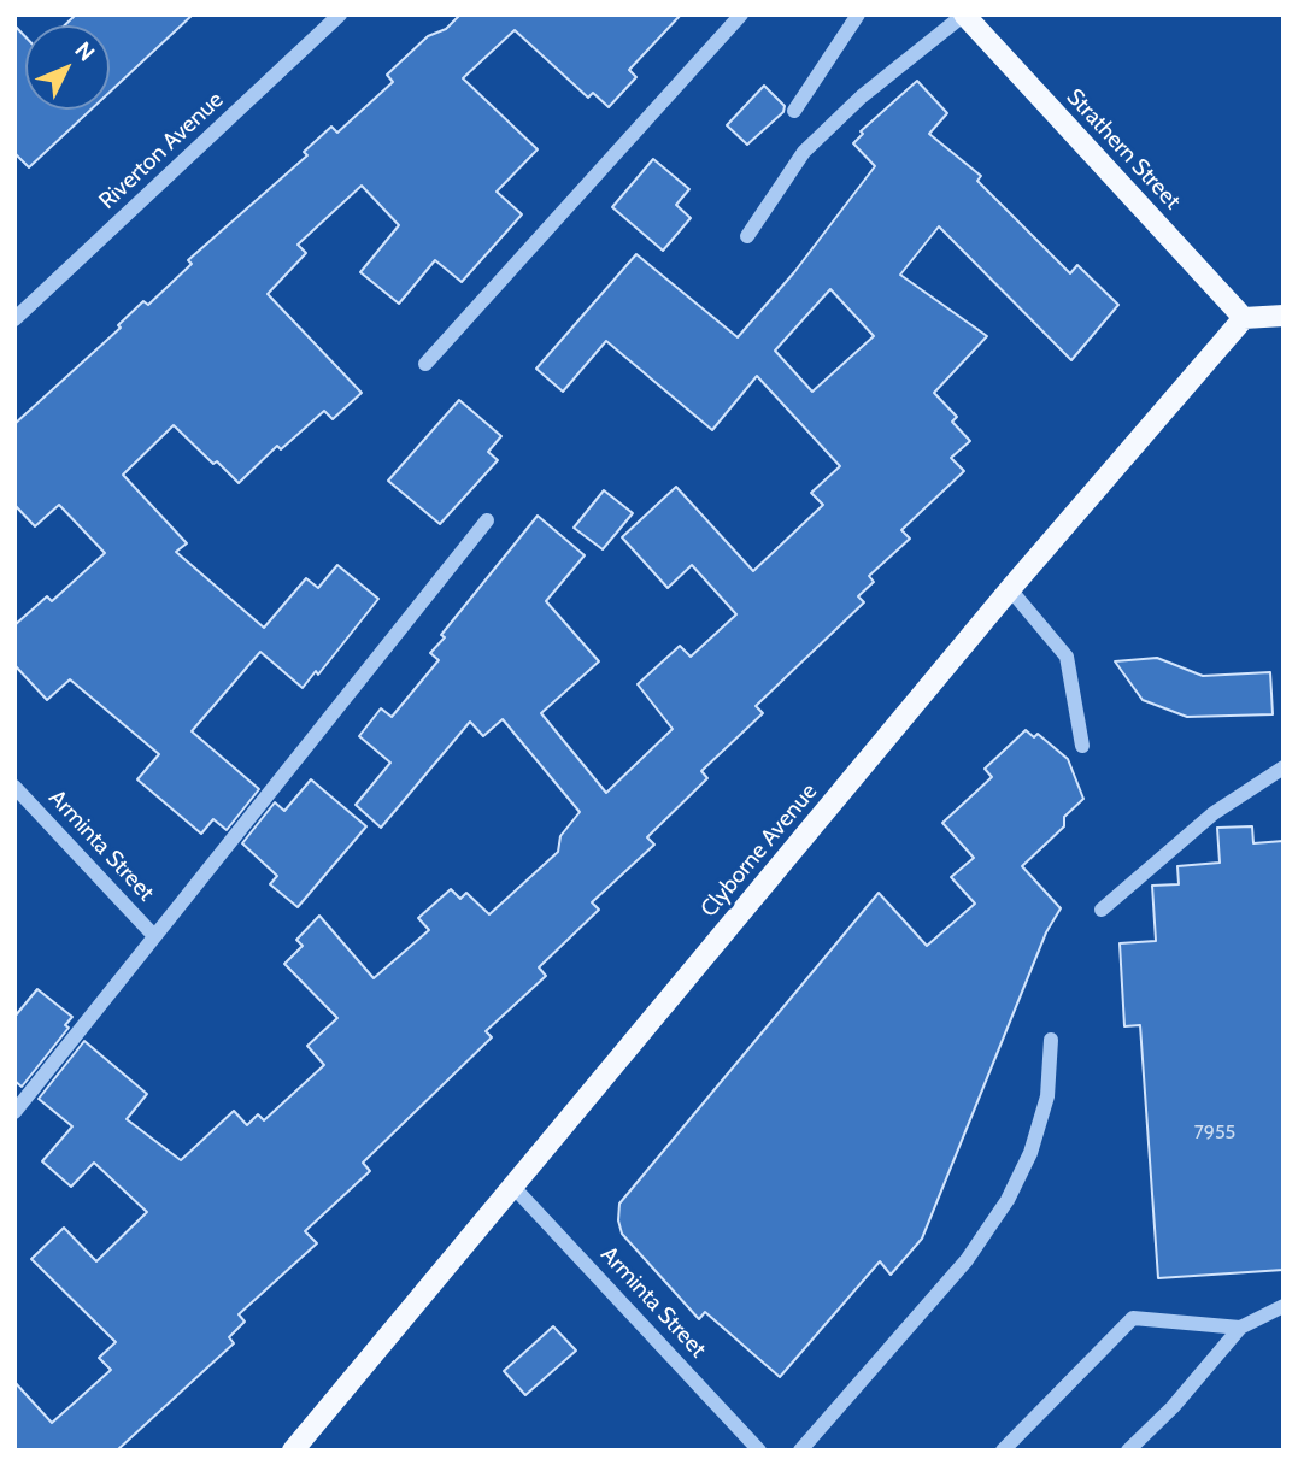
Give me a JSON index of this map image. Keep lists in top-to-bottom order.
{
  "streets": {
    "main road": ["Strathern Street", "Clyborne Avenue"],
    "street": ["Riverton Avenue", "Arminta Street"]
  },
  "crossings": [
    ["Strathern Street", "Clyborne Avenue"],
    ["Arminta Street", "Clyborne Avenue"]
  ],
  "house_numbers": ["7955"],
  "north": "top right"
}
